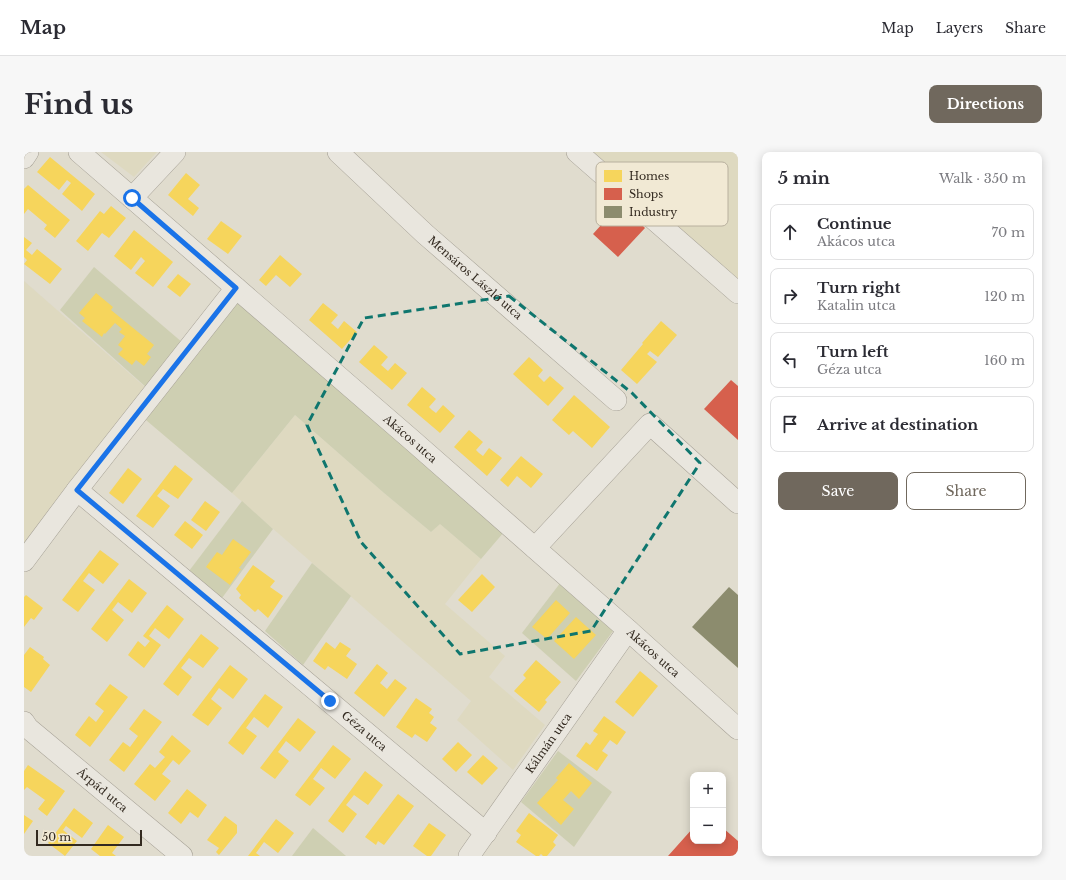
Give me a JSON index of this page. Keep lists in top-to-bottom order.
{
  "streets": {
    "street": [
      "Mensáros László utca",
      "Akácos utca",
      "Géza utca",
      "Kálmán utca",
      "Árpád utca"
    ]
  },
  "crossings": [
    ["Akácos utca", "Kálmán utca"],
    ["Géza utca", "Kálmán utca"]
  ],
  "legend": ["Homes", "Shops", "Industry"],
  "scale_bar": "50 m",
  "page": {
    "header": "Map",
    "nav": ["Map", "Layers", "Share"],
    "buttons": [
      "Directions",
      ["Save", "Share"]
    ],
    "title": "Find us",
    "heading": ["5 min", "Walk · 350 m"],
    "list": [
      ["Continue", "Akácos utca", "70 m"],
      ["Turn right", "Katalin utca", "120 m"],
      ["Turn left", "Géza utca", "160 m"],
      "Arrive at destination"
    ],
    "map_buttons": ["+", "−"],
    "scale": "50 m"
  }
}
